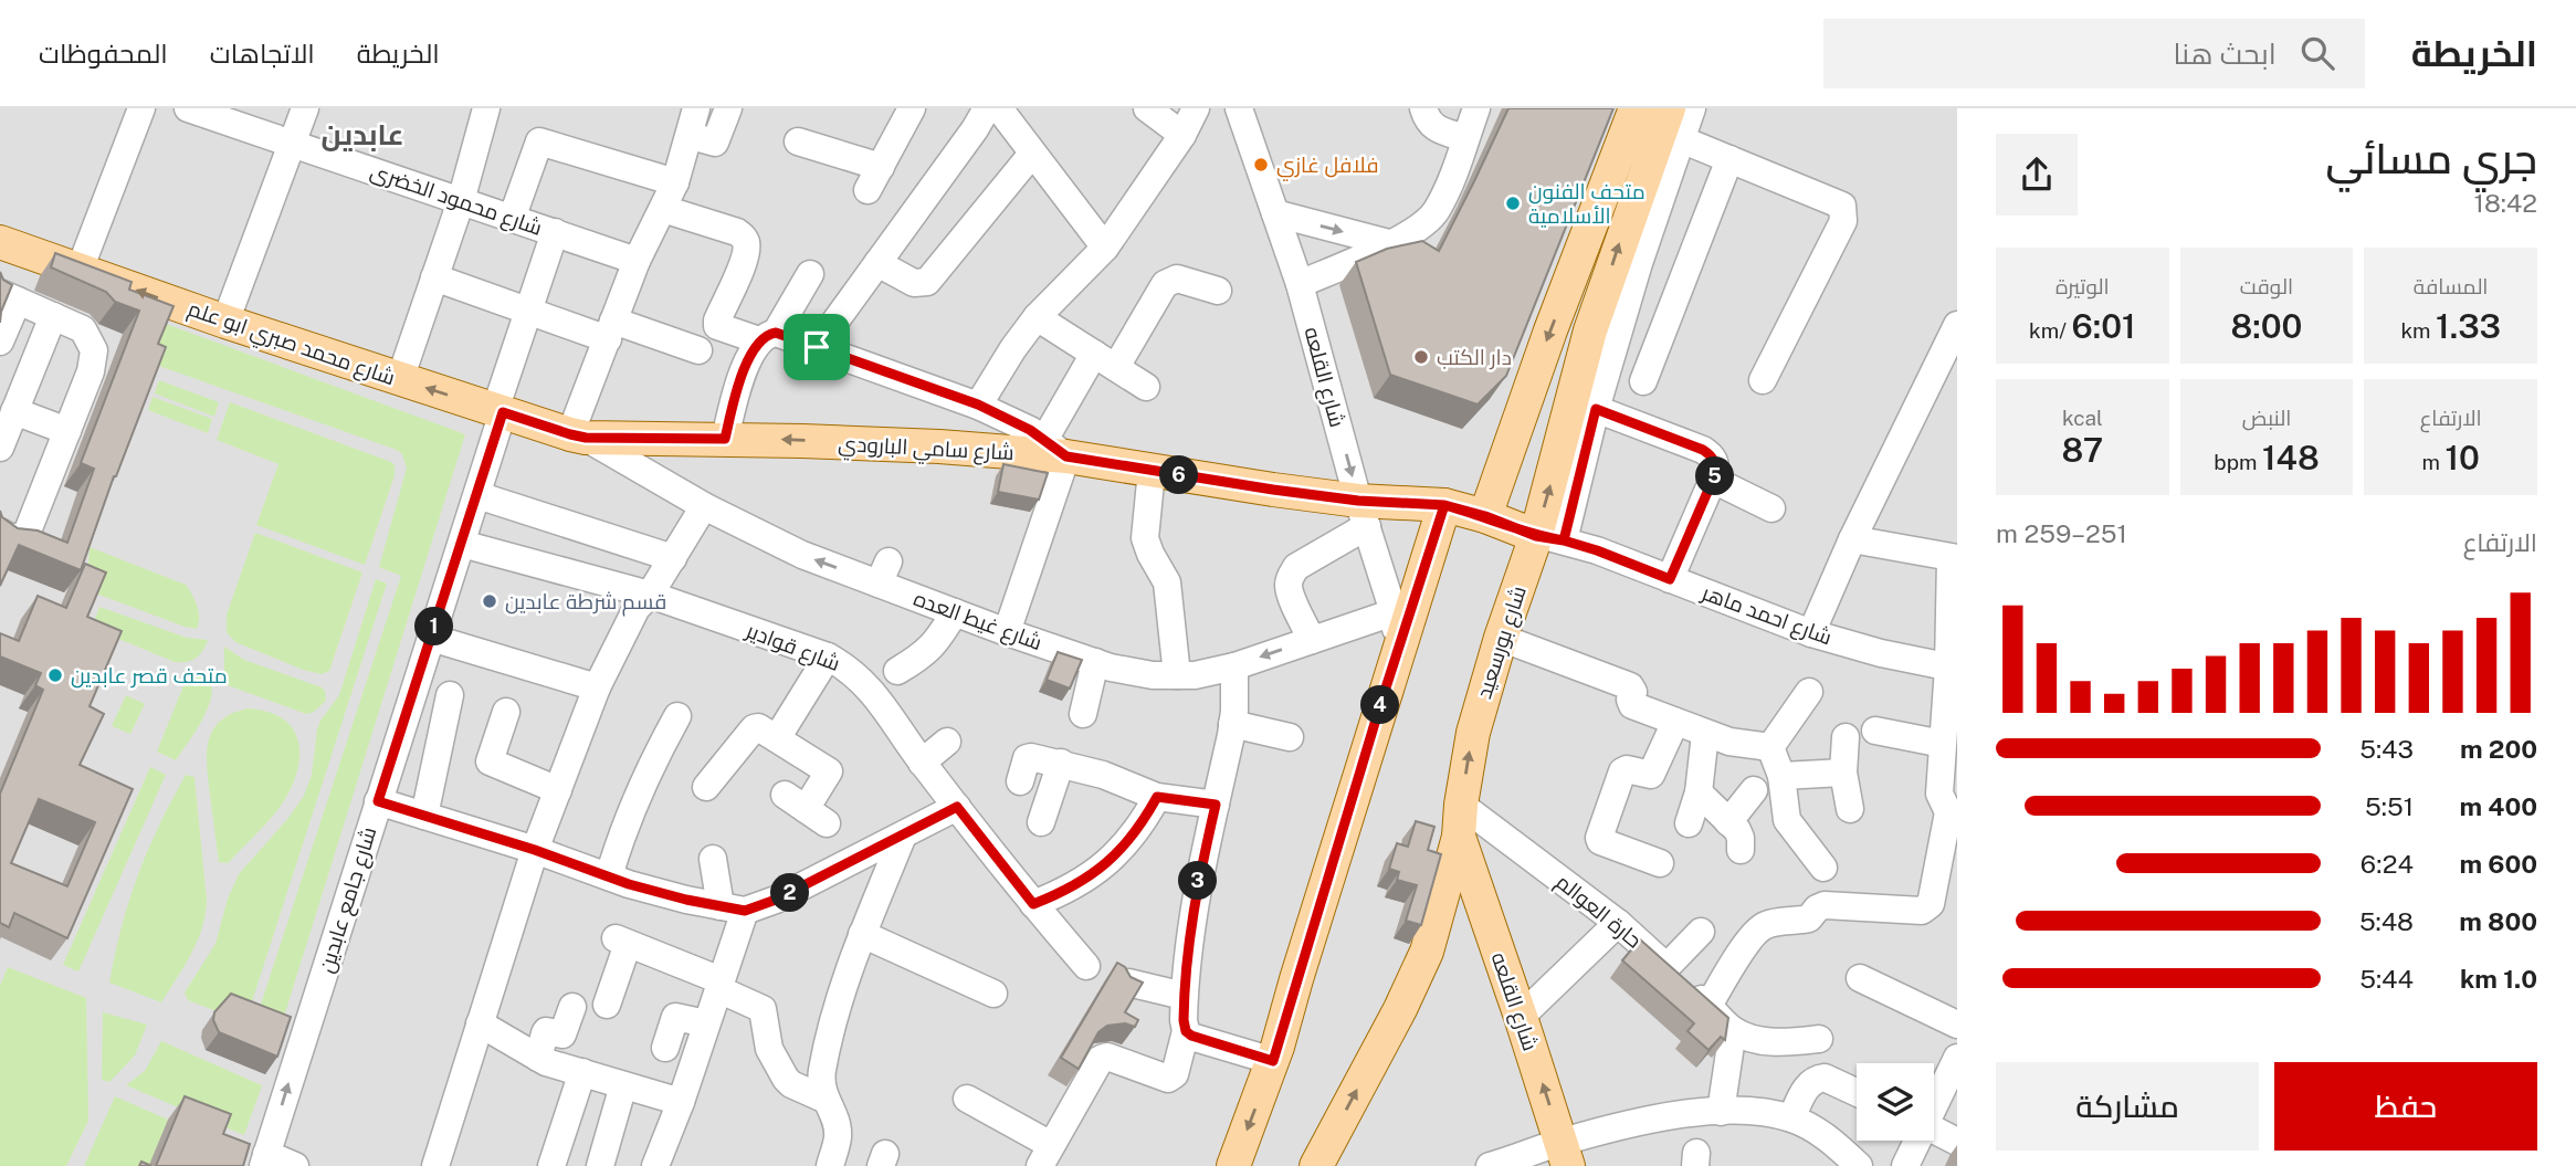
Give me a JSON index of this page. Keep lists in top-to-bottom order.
{
  "streets": {
    "main road": [
      "شارع محمد صبري ابو علم",
      "شارع القلعه",
      "شارع سامي البارودي",
      "شارع بورسعيد"
    ],
    "street": [
      "شارع محمود الخضرى",
      "شارع احمد ماهر",
      "شارع غيط العده",
      "شارع قوادير",
      "شارع جامع عابدين",
      "حارة العوالم"
    ]
  },
  "crossings": [
    ["شارع محمود الخضرى", "شارع جامع عابدين"],
    ["شارع محمد صبري ابو علم", "شارع سامي البارودي"],
    ["شارع محمد صبري ابو علم", "شارع غيط العده"],
    ["شارع محمد صبري ابو علم", "شارع جامع عابدين"],
    ["شارع القلعه", "شارع سامي البارودي"],
    ["شارع القلعه", "شارع غيط العده"],
    ["شارع القلعه", "شارع بورسعيد"],
    ["شارع سامي البارودي", "شارع احمد ماهر"],
    ["شارع سامي البارودي", "شارع غيط العده"],
    ["شارع سامي البارودي", "شارع بورسعيد"],
    ["شارع احمد ماهر", "شارع بورسعيد"],
    ["شارع بورسعيد", "حارة العوالم"],
    ["شارع قوادير", "شارع جامع عابدين"]
  ],
  "one_way": ["شارع محمد صبري ابو علم"],
  "districts": ["عابدين"],
  "places": [
    "فلافل غازي",
    "متحف الفنون الأسلامية",
    "دار الكتب",
    "قسم شرطة عابدين",
    "متحف قصر عابدين"
  ],
  "page": {
    "header": "الخريطة",
    "search": "ابحث هنا",
    "nav": ["الخريطة", "الاتجاهات", "المحفوظات"],
    "heading": ["جري مسائي", "18:42"],
    "stats": [
      ["المسافة", "1.33 km"],
      ["الوقت", "8:00"],
      ["الوتيرة", "6:01 /km"],
      ["الارتفاع", "10 m"],
      ["النبض", "148 bpm"],
      ["kcal", "87"]
    ],
    "pins": [
      "6",
      "5",
      "1",
      "4",
      "3",
      "2"
    ],
    "chart": ["الارتفاع", "251–259 m"],
    "list": [
      {
        "name": "200 m",
        "note": "5:43"
      },
      {
        "name": "400 m",
        "note": "5:51"
      },
      {
        "name": "600 m",
        "note": "6:24"
      },
      {
        "name": "800 m",
        "note": "5:48"
      },
      {
        "name": "1.0 km",
        "note": "5:44"
      }
    ],
    "buttons": ["حفظ", "مشاركة"]
  }
}
